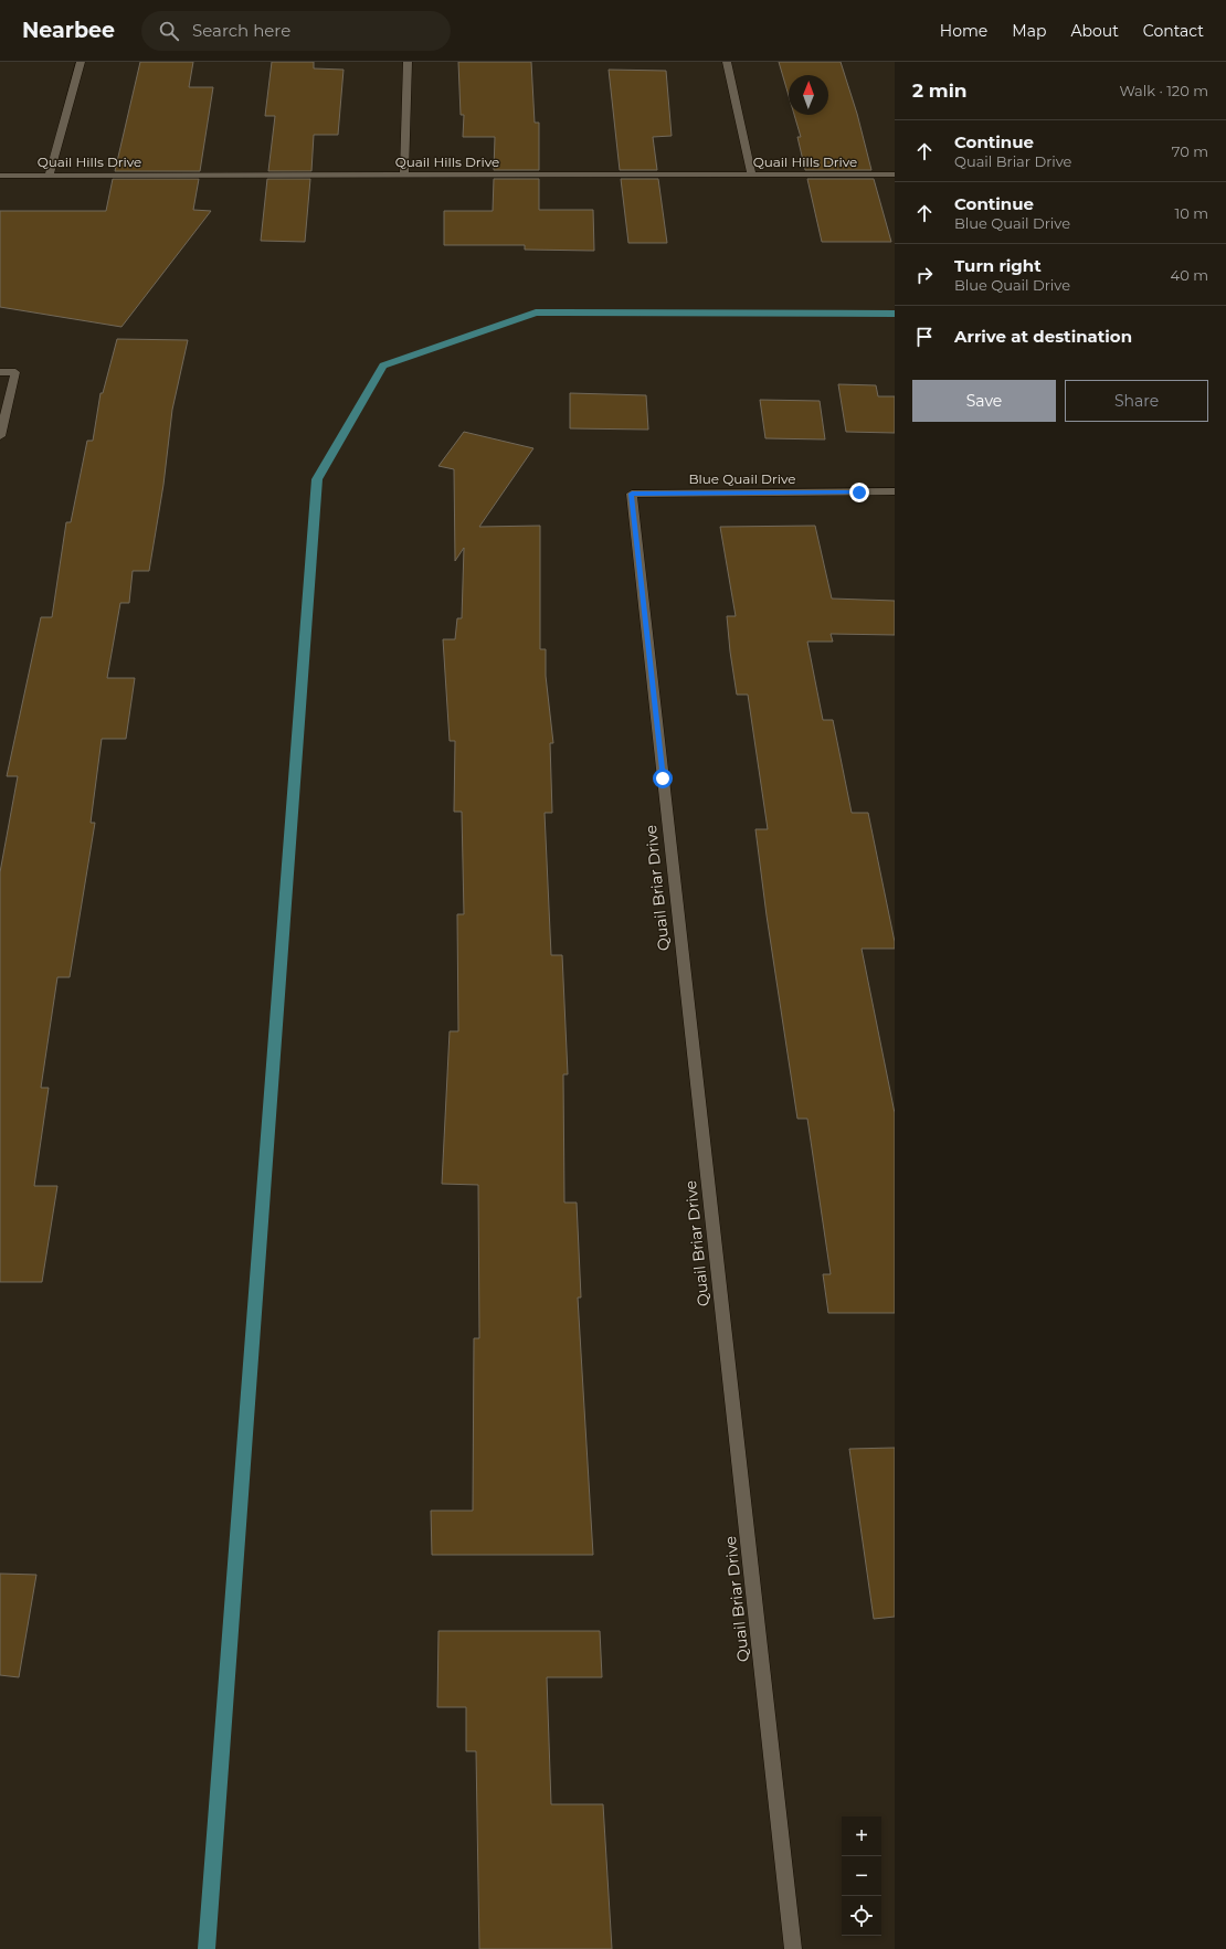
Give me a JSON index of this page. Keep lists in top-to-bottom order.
{
  "streets": {
    "street": ["Quail Hills Drive", "Blue Quail Drive", "Quail Briar Drive"]
  },
  "crossings": [
    ["Blue Quail Drive", "Quail Briar Drive"]
  ],
  "north": "top",
  "page": {
    "header": "Nearbee",
    "search": "Search here",
    "nav": [
      "Home",
      "Map",
      "About",
      "Contact"
    ],
    "heading": ["2 min", "Walk · 120 m"],
    "list": [
      ["Continue", "Quail Briar Drive", "70 m"],
      ["Continue", "Blue Quail Drive", "10 m"],
      ["Turn right", "Blue Quail Drive", "40 m"],
      "Arrive at destination"
    ],
    "buttons": ["Save", "Share"],
    "map_buttons": ["+", "−"]
  }
}
